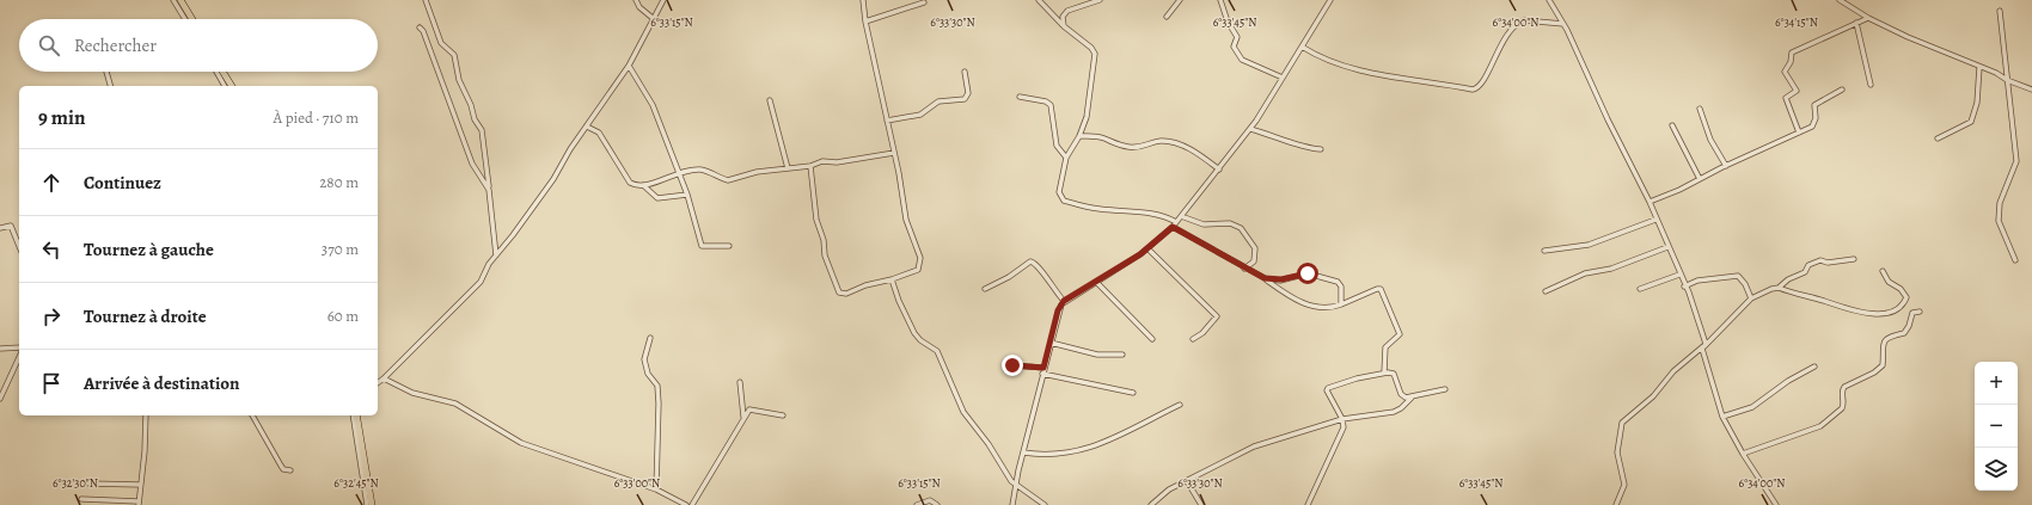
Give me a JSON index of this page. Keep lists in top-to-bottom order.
{
  "page": {
    "search": "Rechercher",
    "heading": ["9 min", "À pied · 710 m"],
    "list": [
      ["Continuez", "280 m"],
      ["Tournez à gauche", "370 m"],
      ["Tournez à droite", "60 m"],
      "Arrivée à destination"
    ],
    "map_buttons": ["+", "−"]
  },
  "coordinates": [
    "6°33'15\"N",
    "6°33'30\"N",
    "6°33'45\"N",
    "6°34'00\"N",
    "6°34'15\"N",
    "6°32'30\"N",
    "6°32'45\"N",
    "6°33'00\"N"
  ]
}
